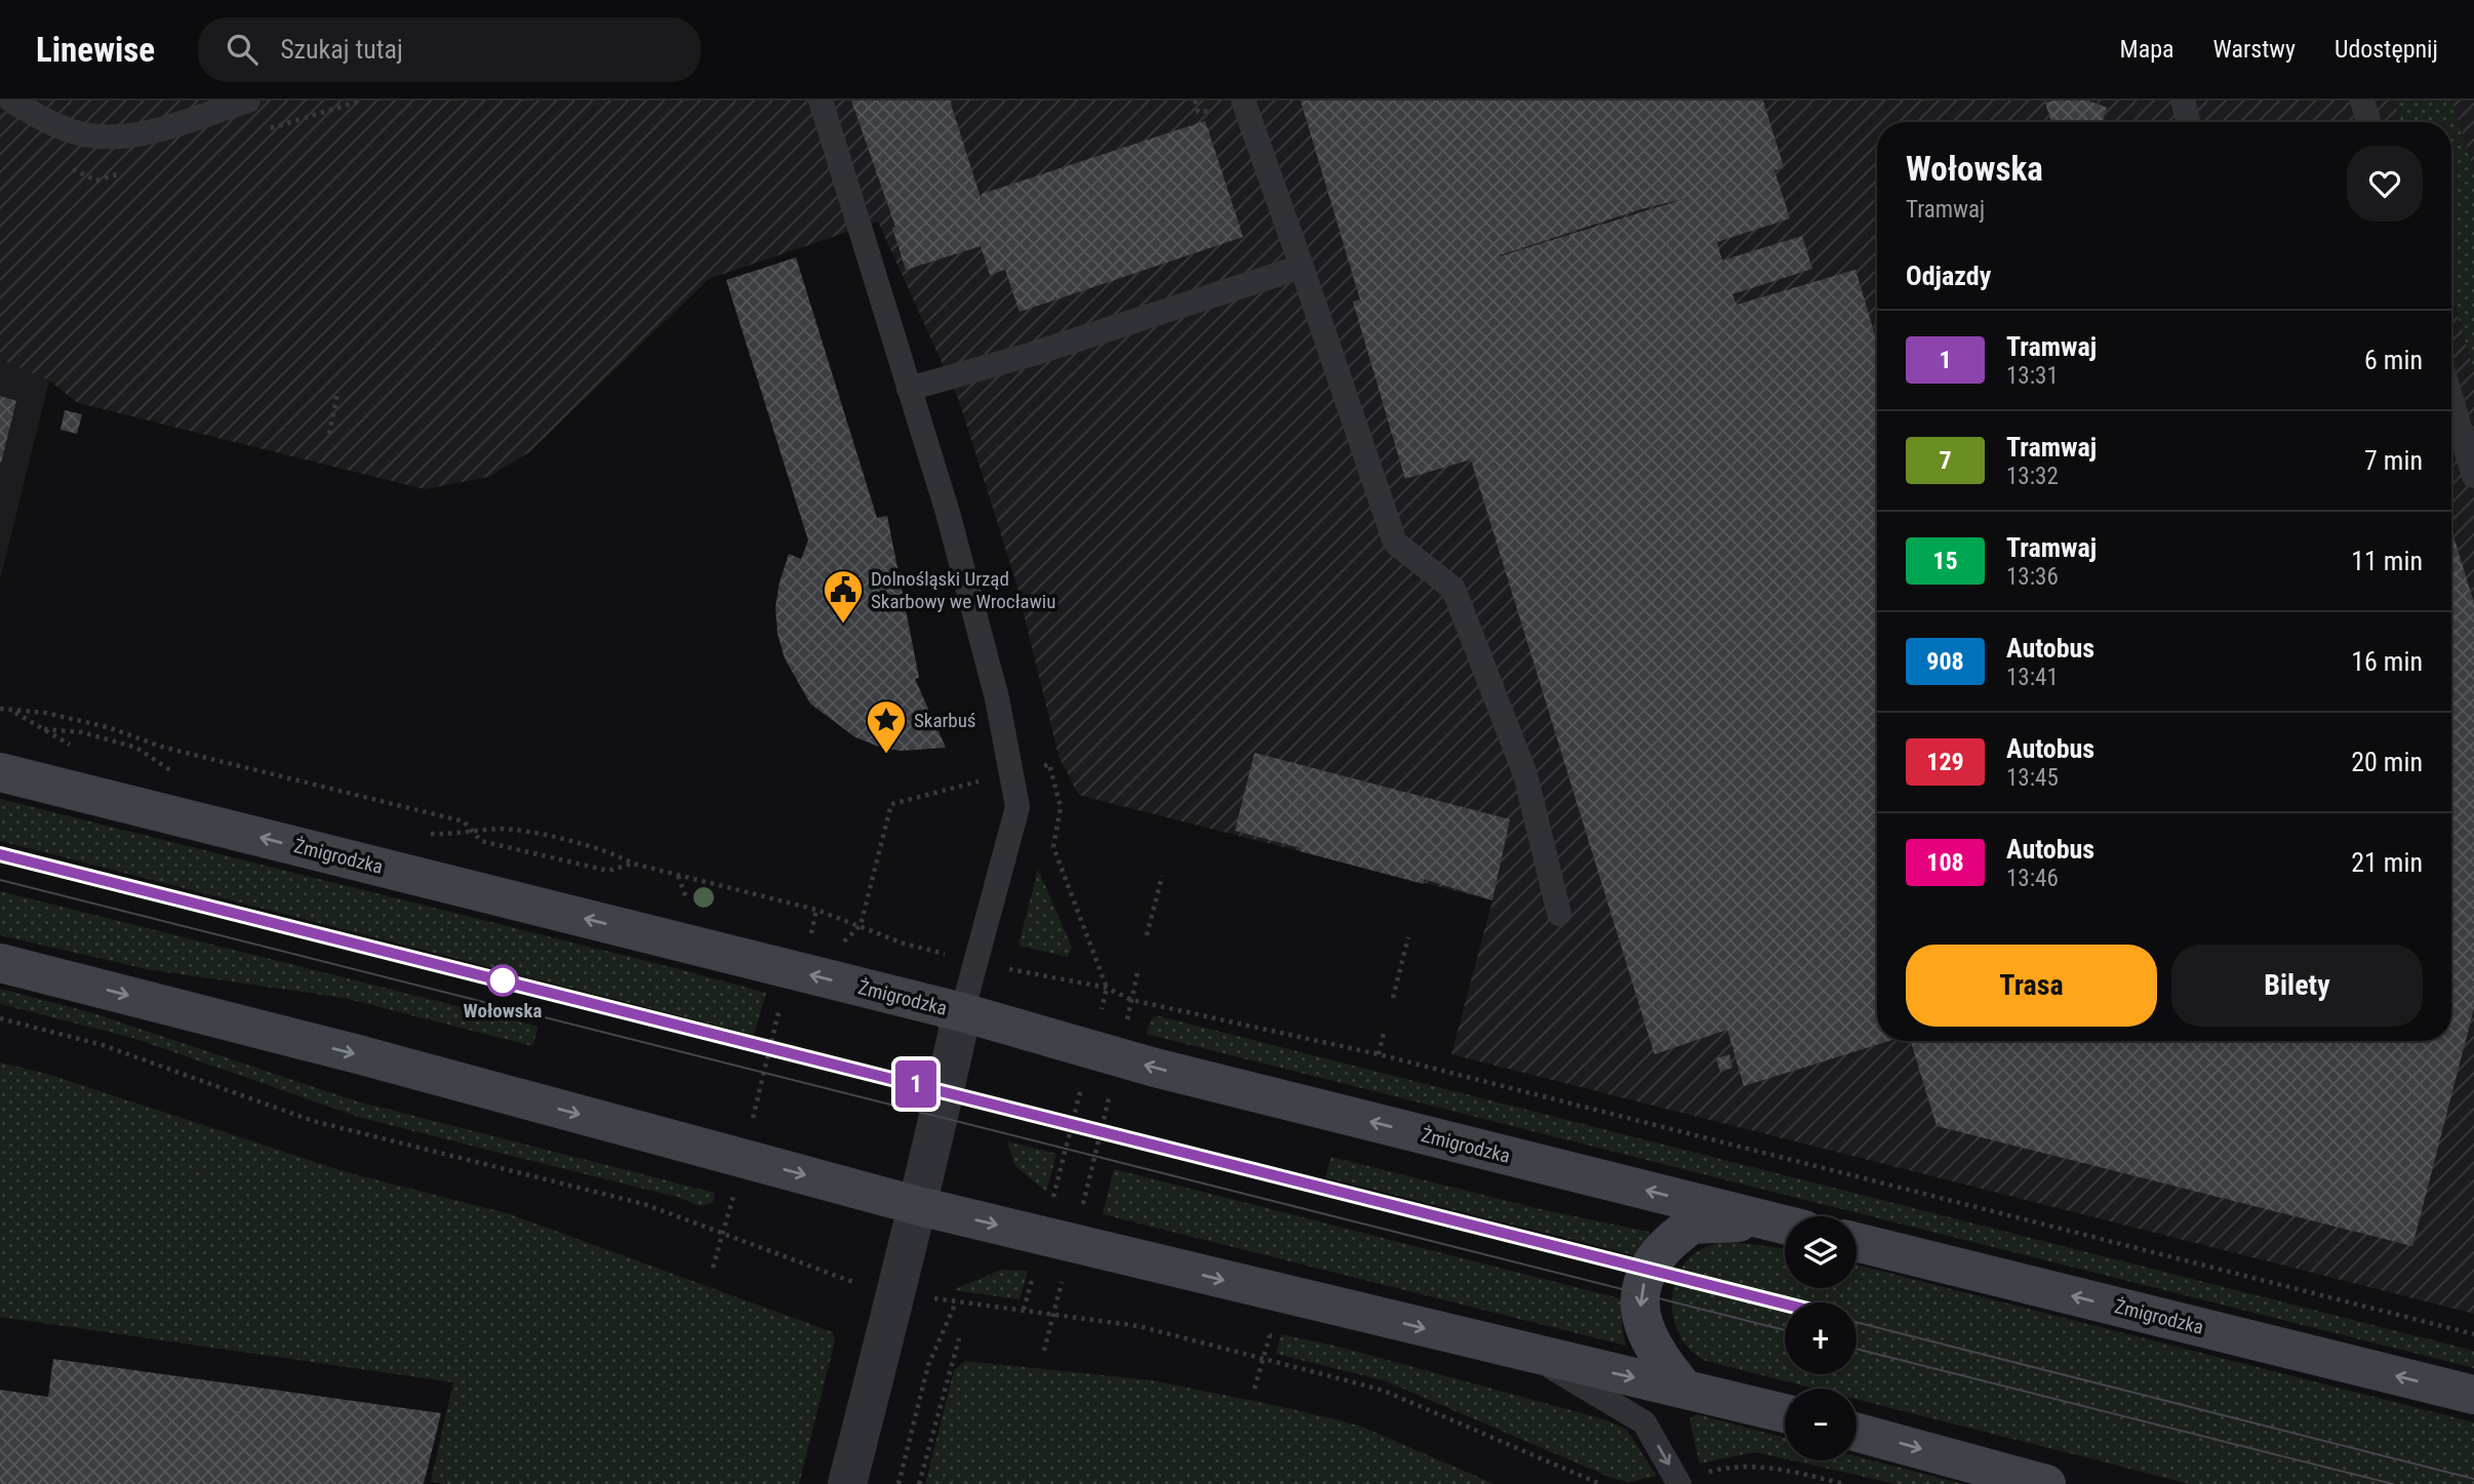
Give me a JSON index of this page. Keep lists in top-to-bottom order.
{
  "streets": {
    "main road": ["Żmigrodzka"]
  },
  "places": {
    "public building": ["Dolnośląski Urząd Skarbowy we Wrocławiu"],
    "place": ["Skarbuś"],
    "other": ["Wołowska"]
  },
  "lines": ["tram line 1"],
  "page": {
    "header": "Linewise",
    "search": "Szukaj tutaj",
    "nav": ["Mapa", "Warstwy", "Udostępnij"],
    "on_map": "1",
    "heading": [
      ["Wołowska", "Tramwaj"],
      "Odjazdy"
    ],
    "list": [
      {
        "mark": "1",
        "name": "Tramwaj",
        "note": "13:31",
        "value": "6 min"
      },
      {
        "mark": "7",
        "name": "Tramwaj",
        "note": "13:32",
        "value": "7 min"
      },
      {
        "mark": "15",
        "name": "Tramwaj",
        "note": "13:36",
        "value": "11 min"
      },
      {
        "mark": "908",
        "name": "Autobus",
        "note": "13:41",
        "value": "16 min"
      },
      {
        "mark": "129",
        "name": "Autobus",
        "note": "13:45",
        "value": "20 min"
      },
      {
        "mark": "108",
        "name": "Autobus",
        "note": "13:46",
        "value": "21 min"
      }
    ],
    "buttons": ["Trasa", "Bilety"],
    "map_buttons": ["+", "−"]
  }
}
